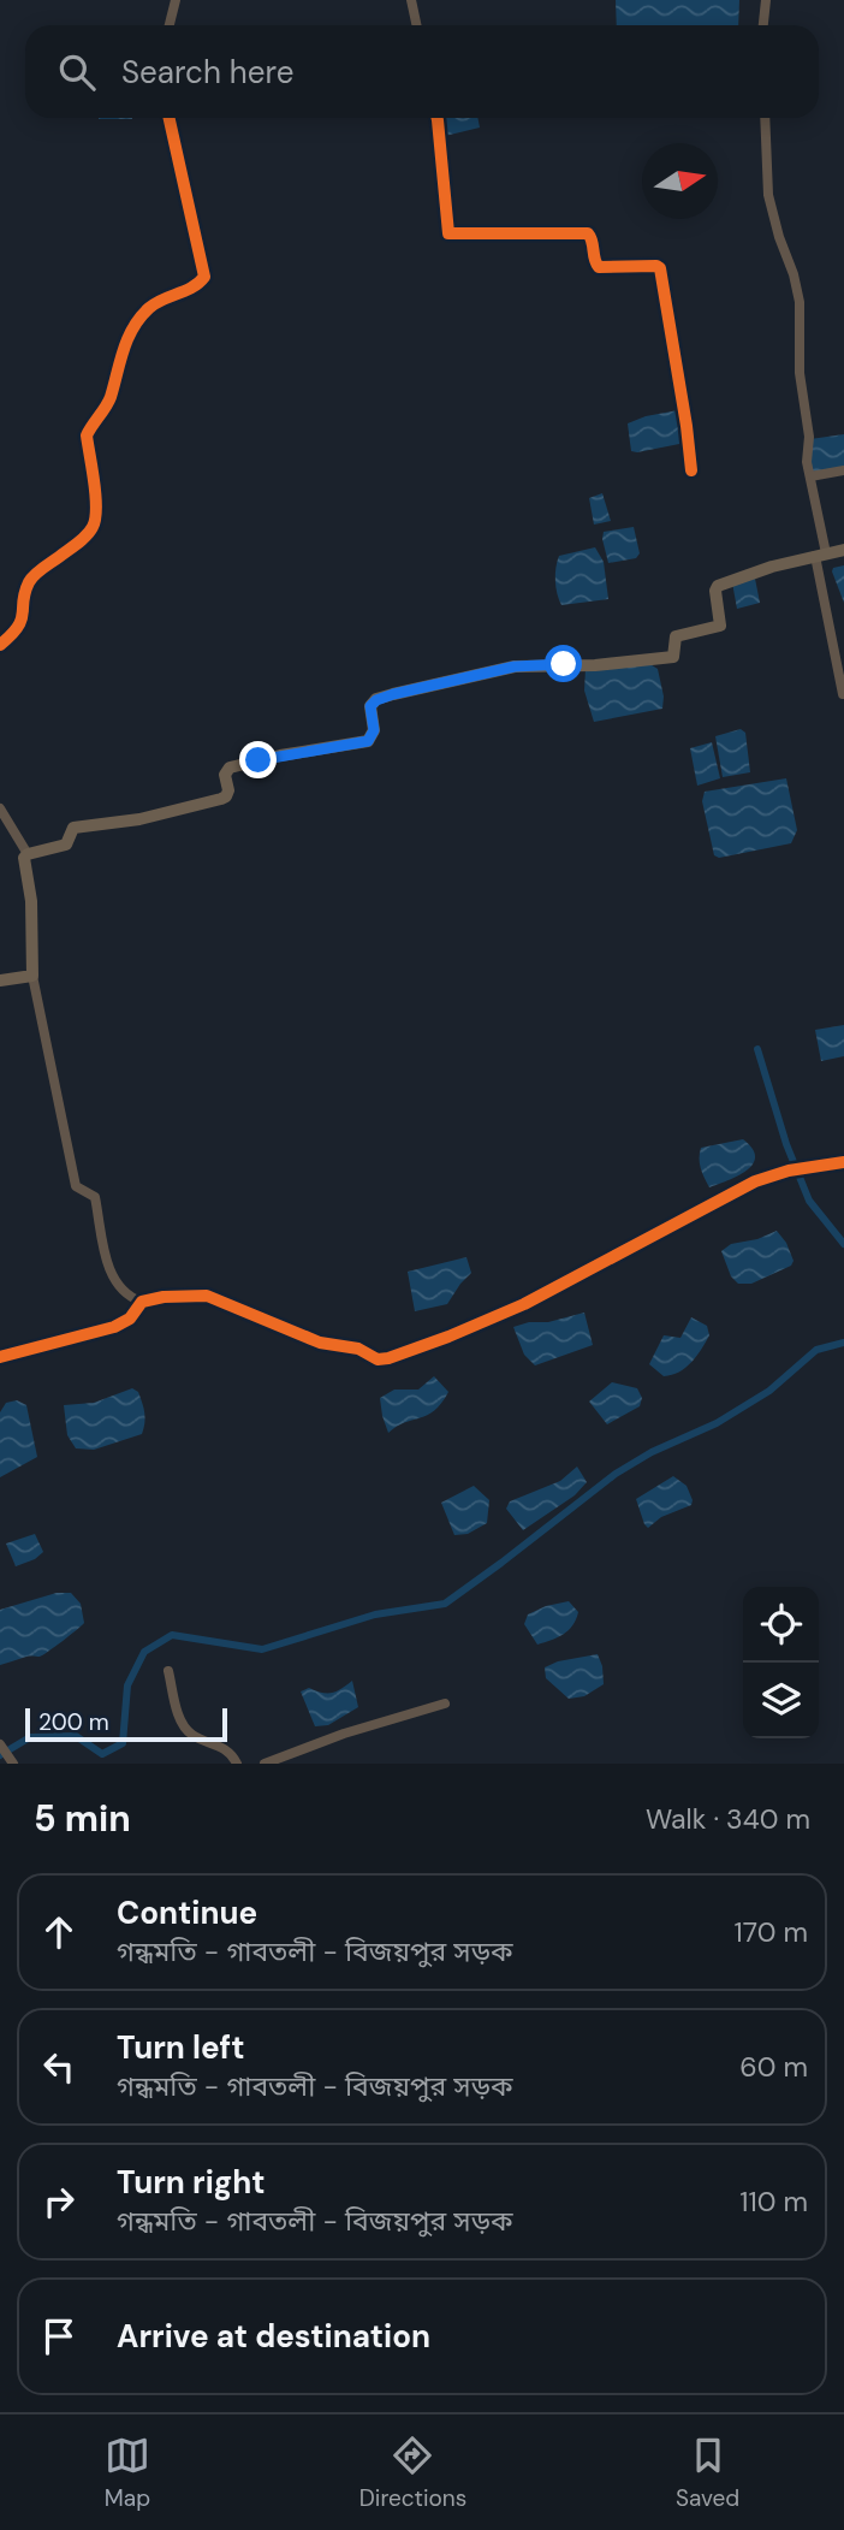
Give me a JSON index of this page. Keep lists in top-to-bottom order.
{
  "scale_bar": "200 m",
  "north": "right",
  "page": {
    "search": "Search here",
    "scale": "200 m",
    "heading": ["5 min", "Walk · 340 m"],
    "list": [
      ["Continue", "গন্ধমতি - গাবতলী - বিজয়পুর সড়ক", "170 m"],
      ["Turn left", "গন্ধমতি - গাবতলী - বিজয়পুর সড়ক", "60 m"],
      ["Turn right", "গন্ধমতি - গাবতলী - বিজয়পুর সড়ক", "110 m"],
      "Arrive at destination"
    ],
    "nav": ["Map", "Directions", "Saved"]
  }
}
